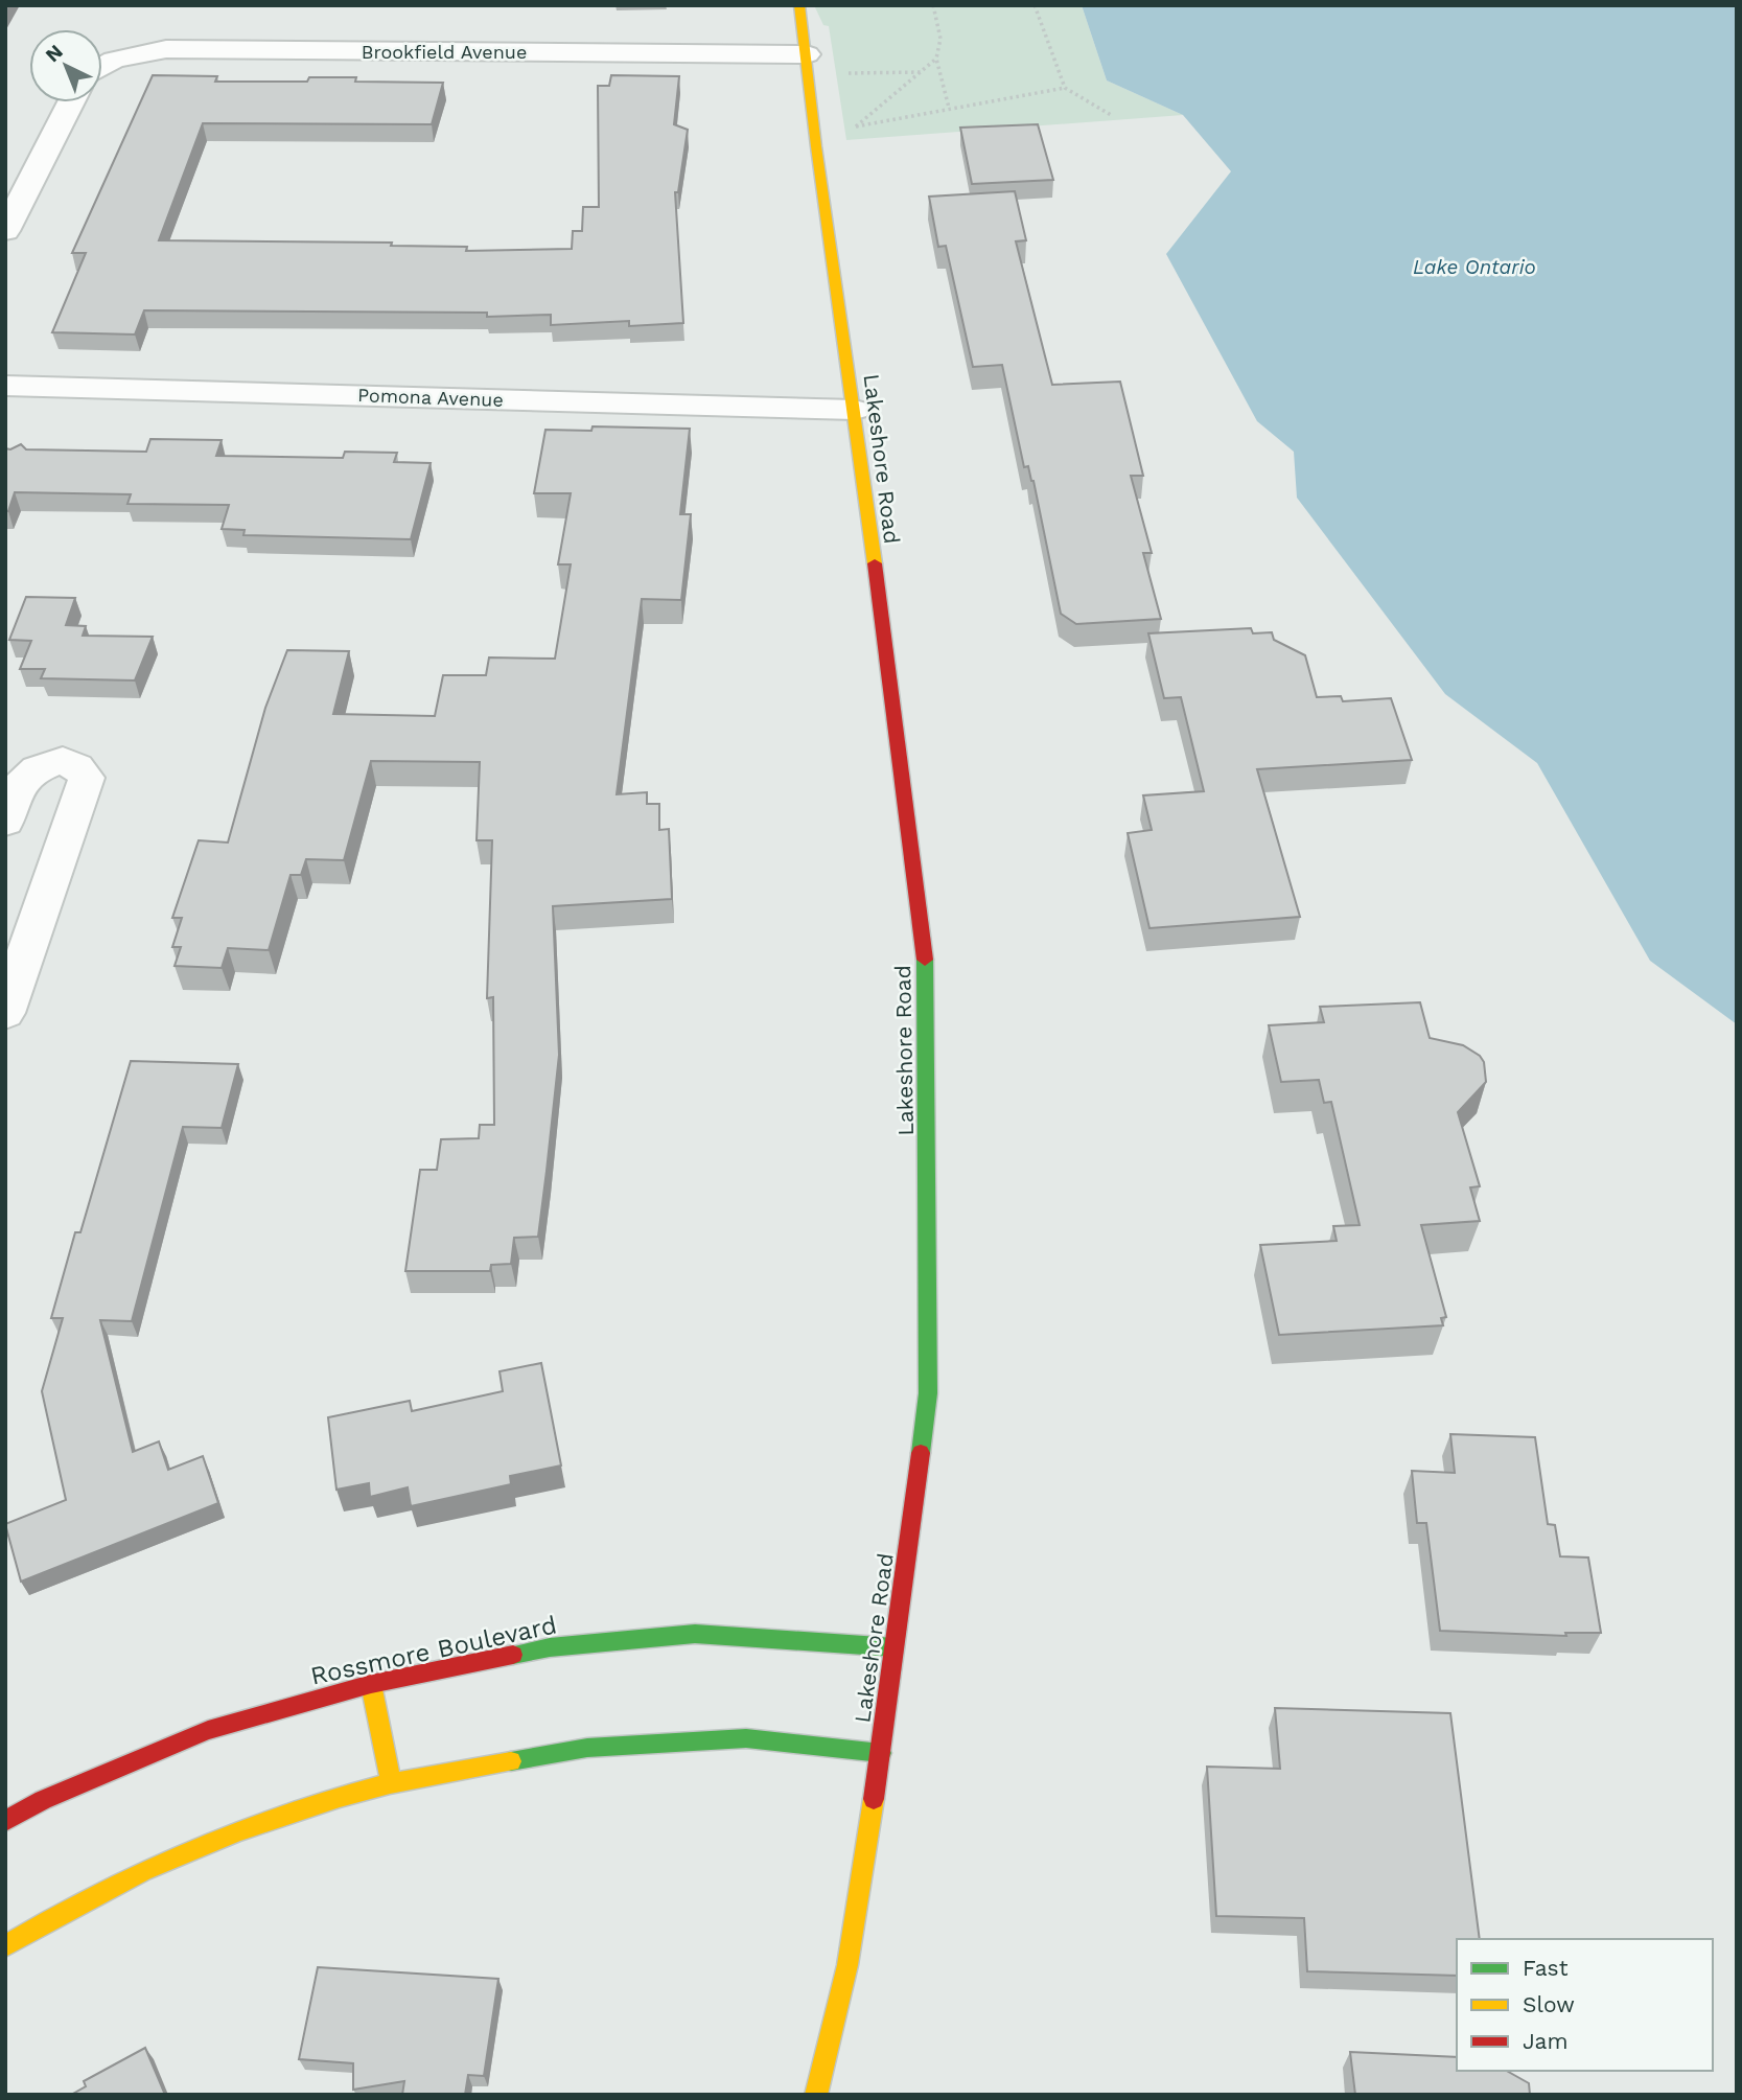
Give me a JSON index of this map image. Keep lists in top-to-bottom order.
{
  "streets": {
    "main road": ["Lakeshore Road", "Rossmore Boulevard"],
    "street": ["Brookfield Avenue", "Pomona Avenue"]
  },
  "crossings": [
    ["Brookfield Avenue", "Lakeshore Road"],
    ["Pomona Avenue", "Lakeshore Road"],
    ["Lakeshore Road", "Rossmore Boulevard"]
  ],
  "water": ["Lake Ontario"],
  "legend": ["Fast", "Slow", "Jam"],
  "north": "top left"
}
